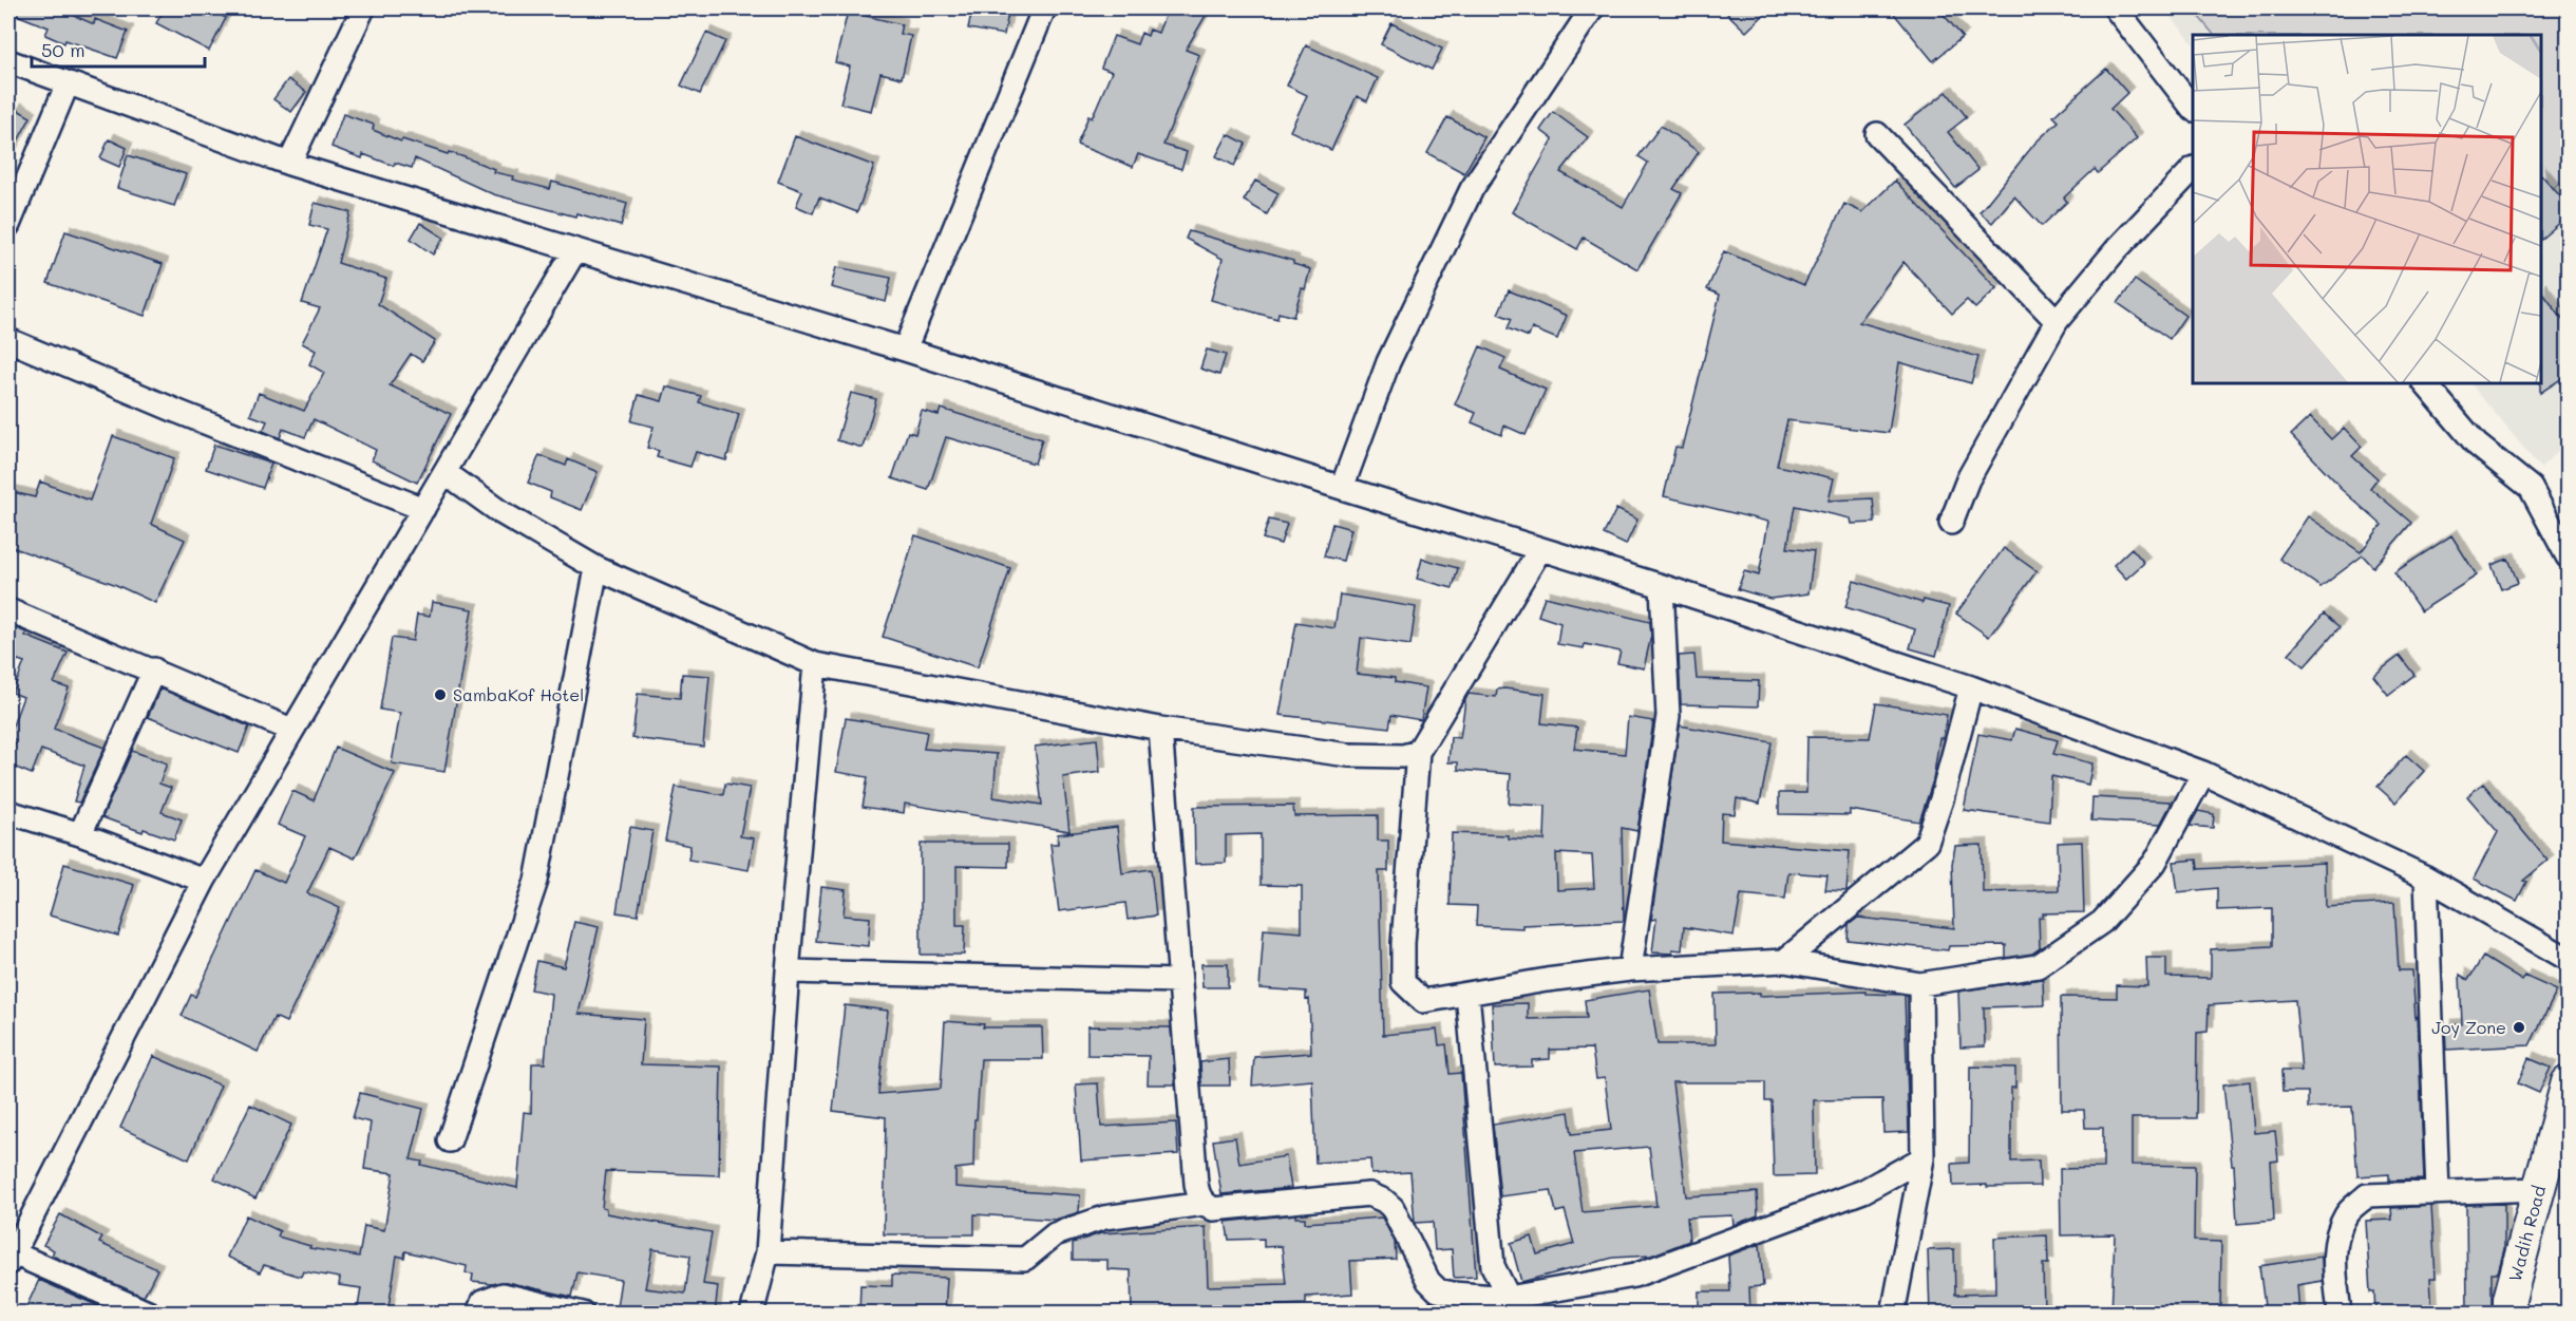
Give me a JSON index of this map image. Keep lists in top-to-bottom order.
{
  "streets": {
    "street": ["Wadih Road"]
  },
  "places": ["SambaKof Hotel", "Joy Zone"],
  "scale_bar": "50 m"
}
